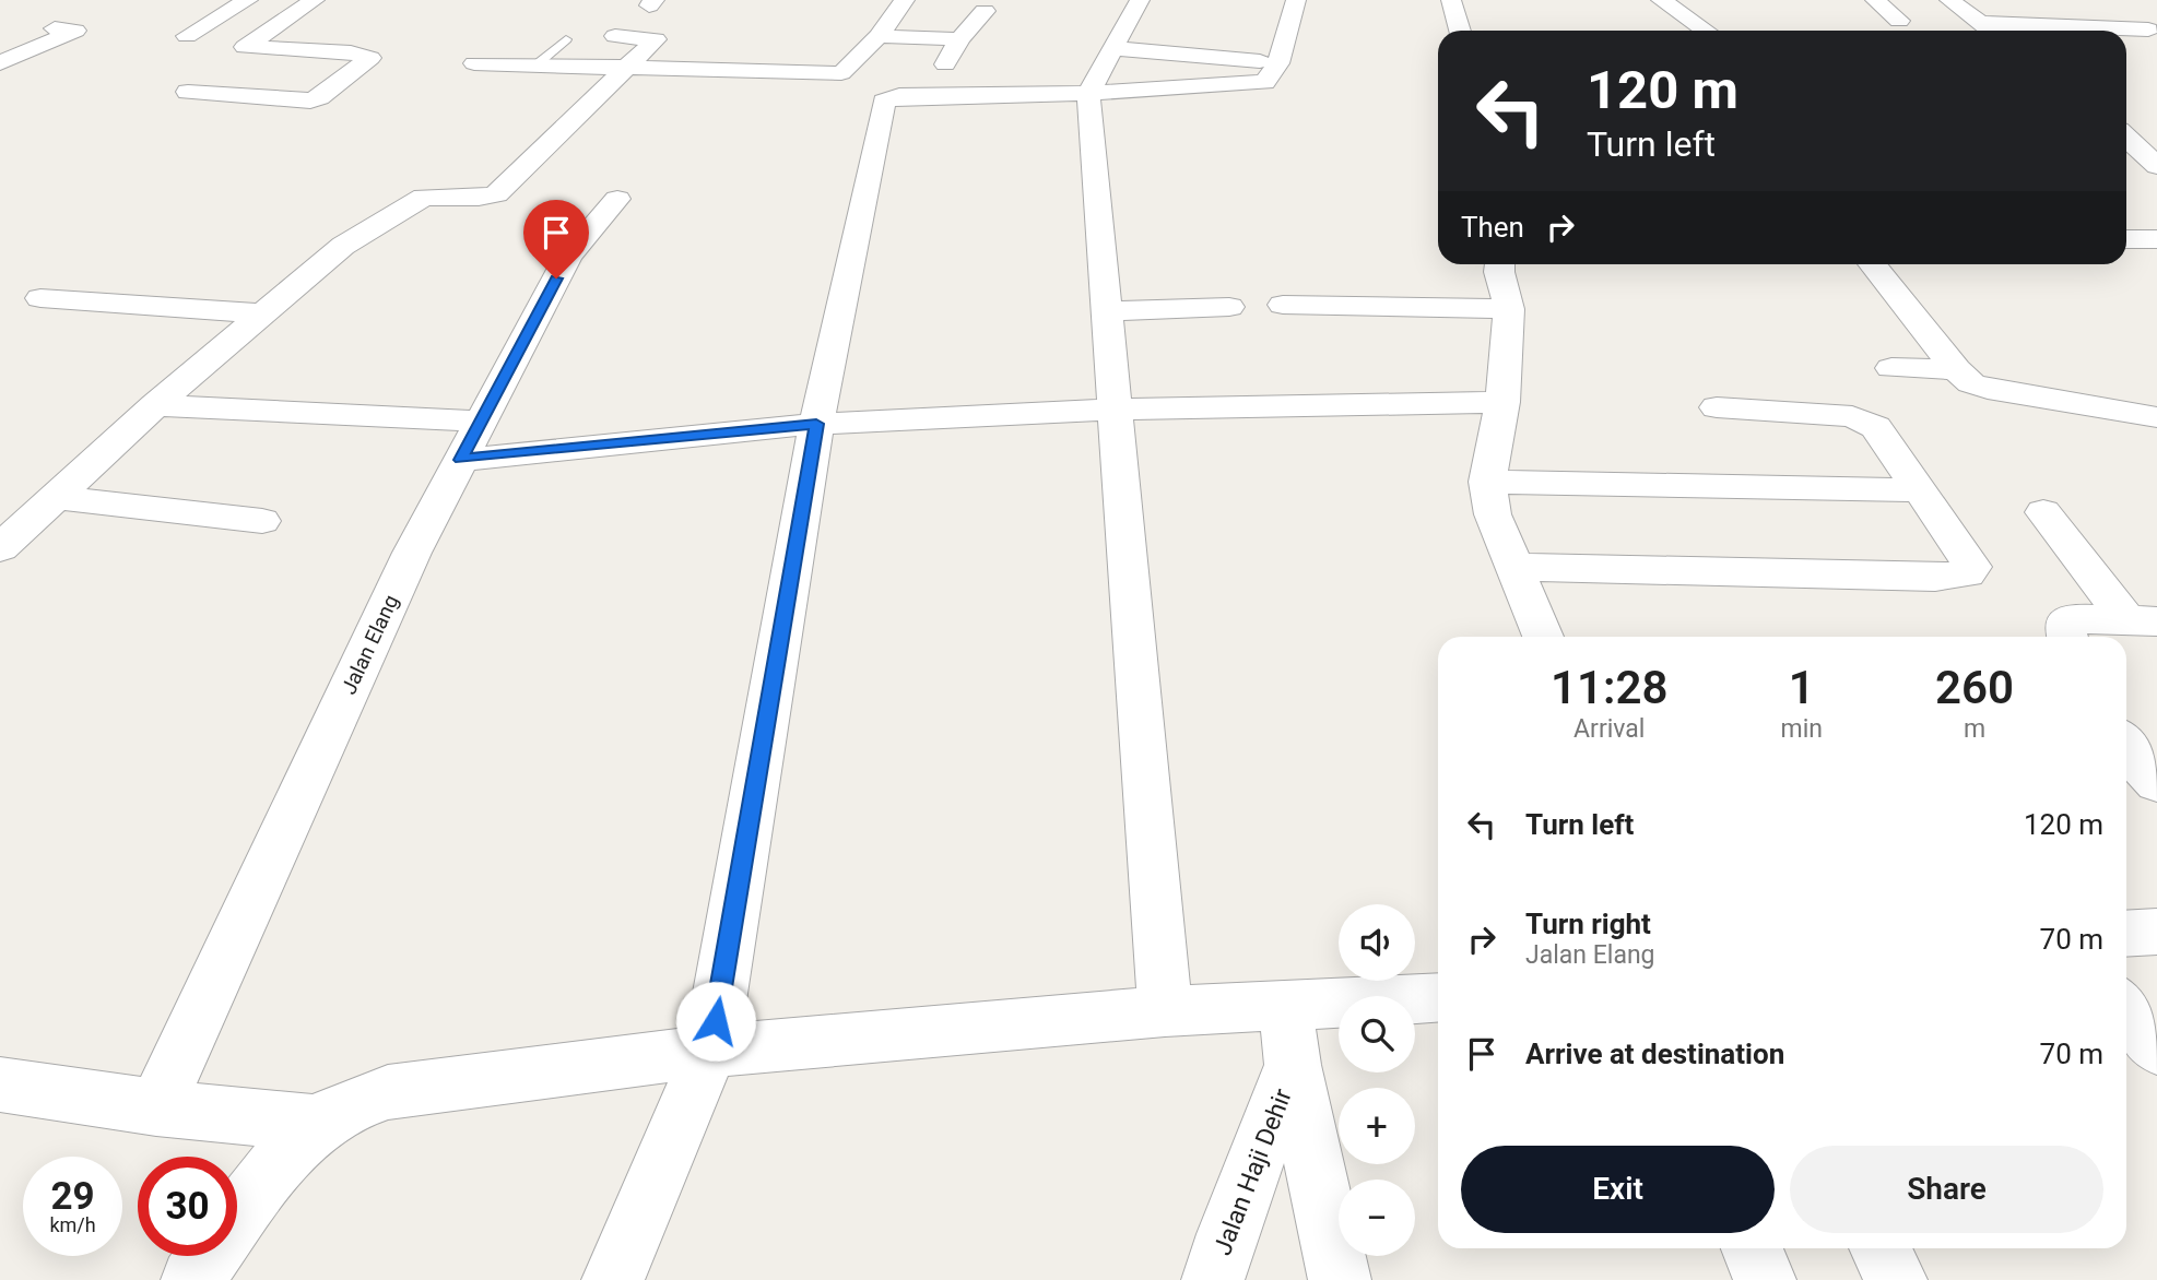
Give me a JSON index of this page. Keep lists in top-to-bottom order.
{
  "streets": {
    "street": ["Jalan Elang", "Jalan Haji Dehir"]
  },
  "page": {
    "turn": ["120 m", "Turn left"],
    "then": "Then",
    "eta": [
      "11:28",
      "Arrival",
      "1",
      "min",
      "260",
      "m"
    ],
    "list": [
      {
        "name": "Turn left",
        "value": "120 m"
      },
      {
        "name": "Turn right",
        "note": "Jalan Elang",
        "value": "70 m"
      },
      {
        "name": "Arrive at destination",
        "value": "70 m"
      }
    ],
    "map_buttons": ["+", "−"],
    "buttons": ["Exit", "Share"],
    "speed": "29 km/h",
    "limit": "30"
  }
}
